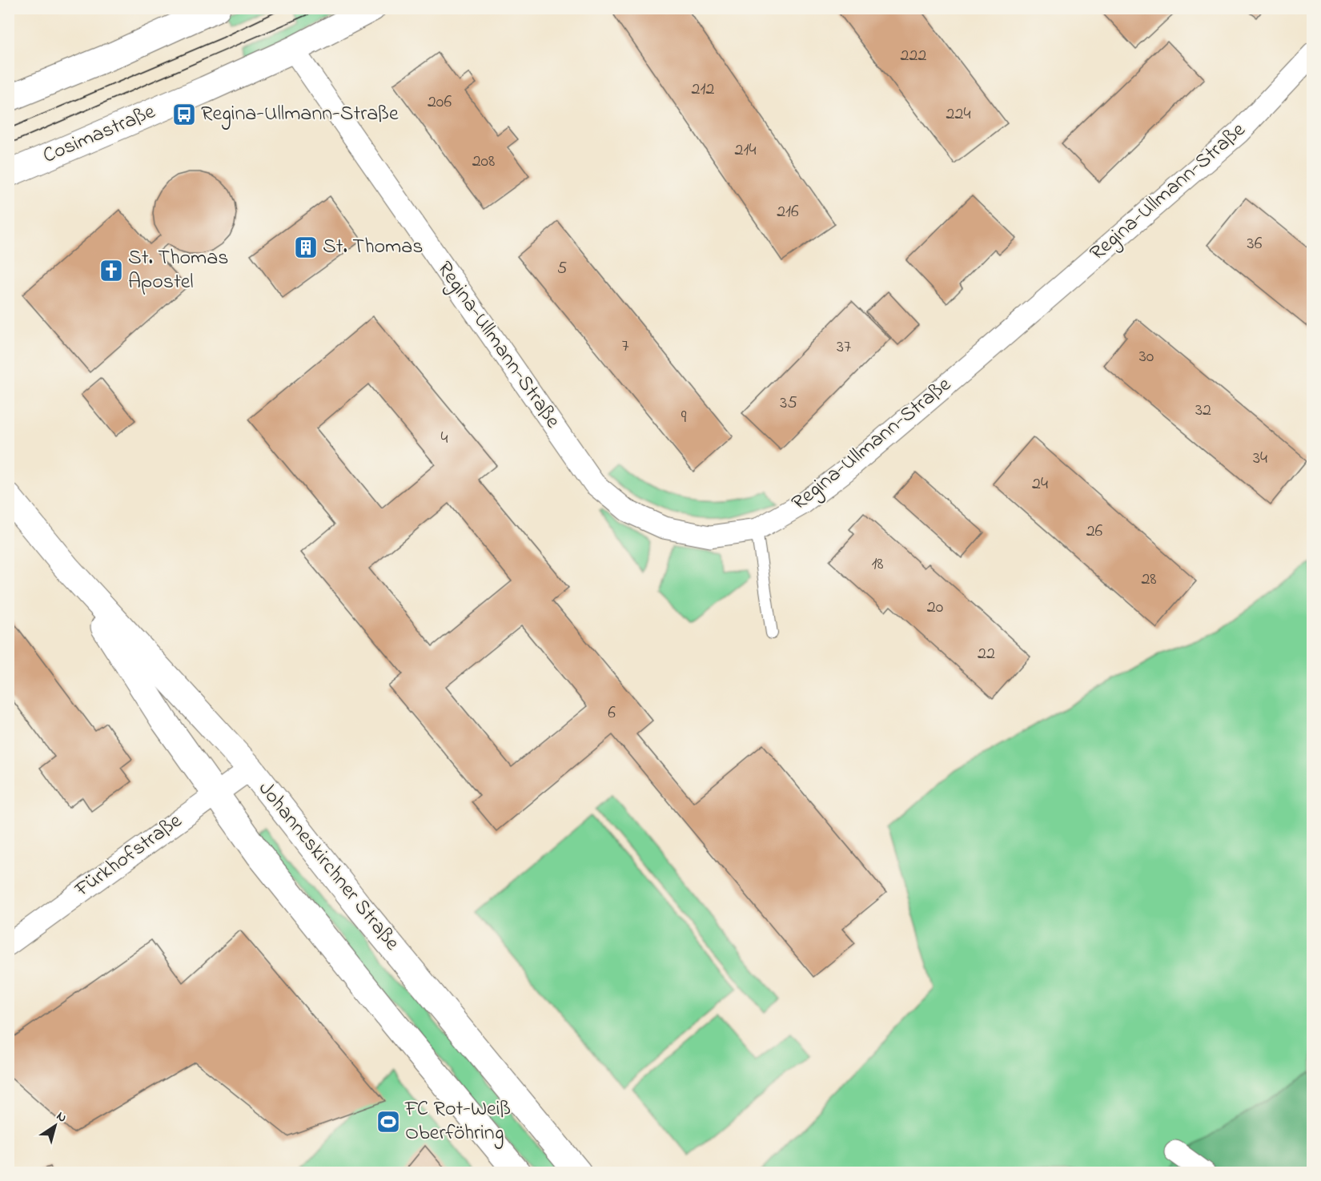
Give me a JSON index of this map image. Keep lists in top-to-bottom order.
{
  "streets": {
    "main road": ["Cosimastraße", "Johanneskirchner Straße"],
    "street": ["Regina-Ullmann-Straße", "Fürkhofstraße"]
  },
  "crossings": [
    ["Cosimastraße", "Regina-Ullmann-Straße"],
    ["Fürkhofstraße", "Johanneskirchner Straße"]
  ],
  "places": {
    "bus stop": ["Regina-Ullmann-Straße"],
    "building": ["St. Thomas"],
    "church": ["St. Thomas Apostel"],
    "sports": ["FC Rot-Weiß Oberföhring"]
  },
  "house_numbers": [
    "222",
    "212",
    "206",
    "224",
    "214",
    "208",
    "216",
    "36",
    "5",
    "7",
    "37",
    "30",
    "35",
    "32",
    "9",
    "4",
    "34",
    "24",
    "26",
    "18",
    "28",
    "20",
    "22",
    "6"
  ],
  "north": "top right"
}
